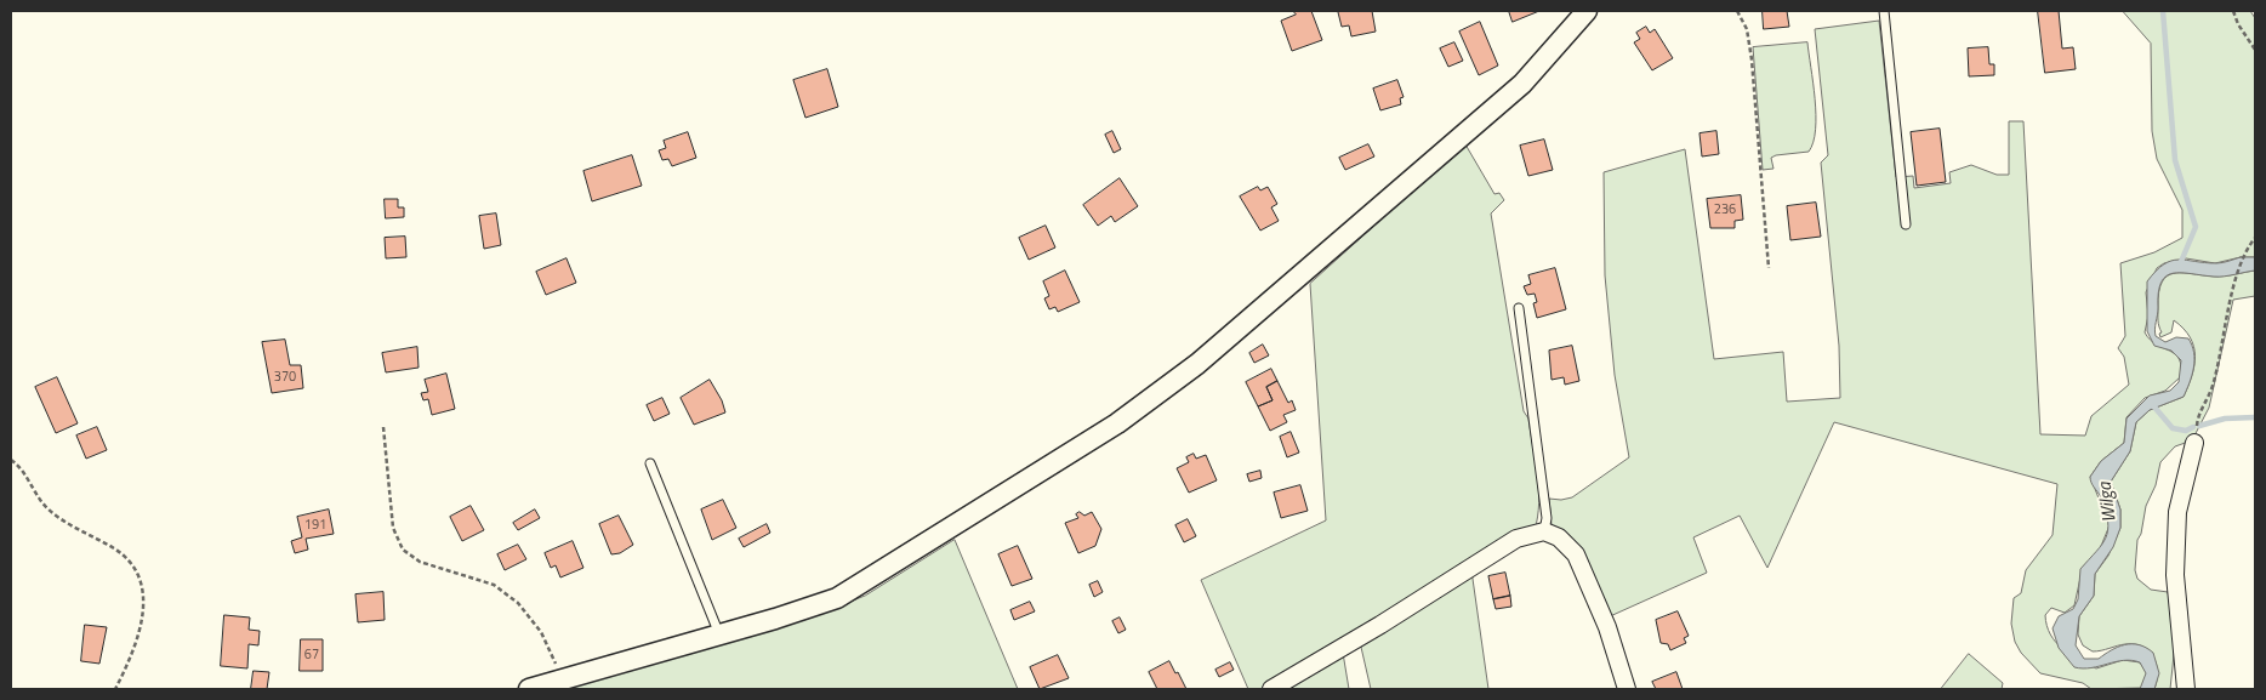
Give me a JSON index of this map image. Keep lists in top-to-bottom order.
{
  "water": ["Wilga"],
  "house_numbers": [
    "236",
    "370",
    "191",
    "67"
  ]
}
